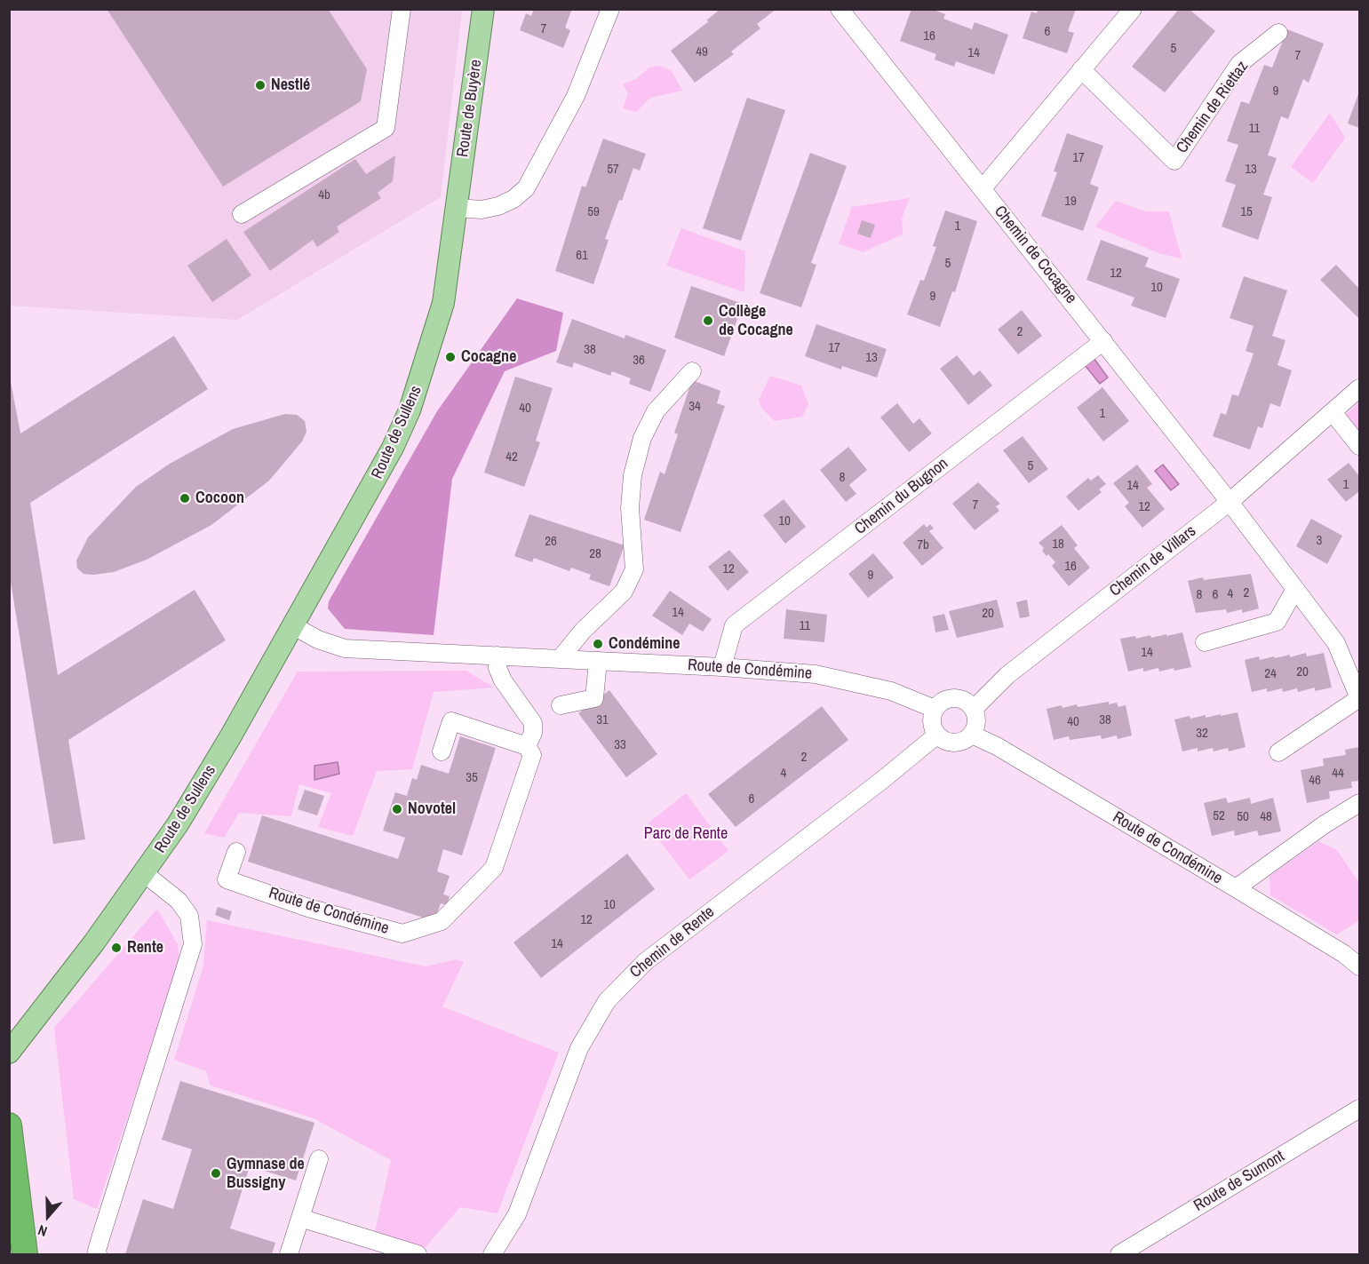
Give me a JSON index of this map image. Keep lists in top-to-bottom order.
{
  "streets": {
    "main road": ["Route de Buyère", "Route de Sullens"],
    "street": [
      "Chemin de Riettaz",
      "Chemin de Cocagne",
      "Chemin du Bugnon",
      "Chemin de Villars",
      "Route de Condémine",
      "Chemin de Rente",
      "Route de Sumont"
    ]
  },
  "crossings": [
    ["Route de Buyère", "Route de Sullens"],
    ["Chemin de Cocagne", "Chemin du Bugnon"],
    ["Chemin de Cocagne", "Chemin de Villars"],
    ["Route de Sullens", "Route de Condémine"],
    ["Chemin du Bugnon", "Route de Condémine"],
    ["Chemin de Villars", "Route de Condémine"],
    ["Chemin de Villars", "Chemin de Rente"],
    ["Route de Condémine", "Chemin de Rente"]
  ],
  "parks": ["Parc de Rente"],
  "places": [
    "Nestlé",
    "Collège de Cocagne",
    "Cocagne",
    "Cocoon",
    "Condémine",
    "Novotel",
    "Rente",
    "Gymnase de Bussigny"
  ],
  "house_numbers": [
    "7",
    "6",
    "16",
    "5",
    "49",
    "14",
    "7",
    "9",
    "11",
    "17",
    "57",
    "13",
    "4b",
    "19",
    "59",
    "15",
    "1",
    "61",
    "5",
    "12",
    "10",
    "9",
    "2",
    "17",
    "38",
    "13",
    "36",
    "34",
    "40",
    "1",
    "42",
    "5",
    "8",
    "1",
    "14",
    "7",
    "12",
    "10",
    "3",
    "26",
    "18",
    "7b",
    "28",
    "16",
    "12",
    "9",
    "2",
    "4",
    "8",
    "6",
    "14",
    "20",
    "11",
    "14",
    "20",
    "24",
    "31",
    "38",
    "40",
    "32",
    "33",
    "2",
    "4",
    "44",
    "35",
    "46",
    "6",
    "52",
    "50",
    "48",
    "10",
    "12",
    "14"
  ],
  "north": "bottom"
}
